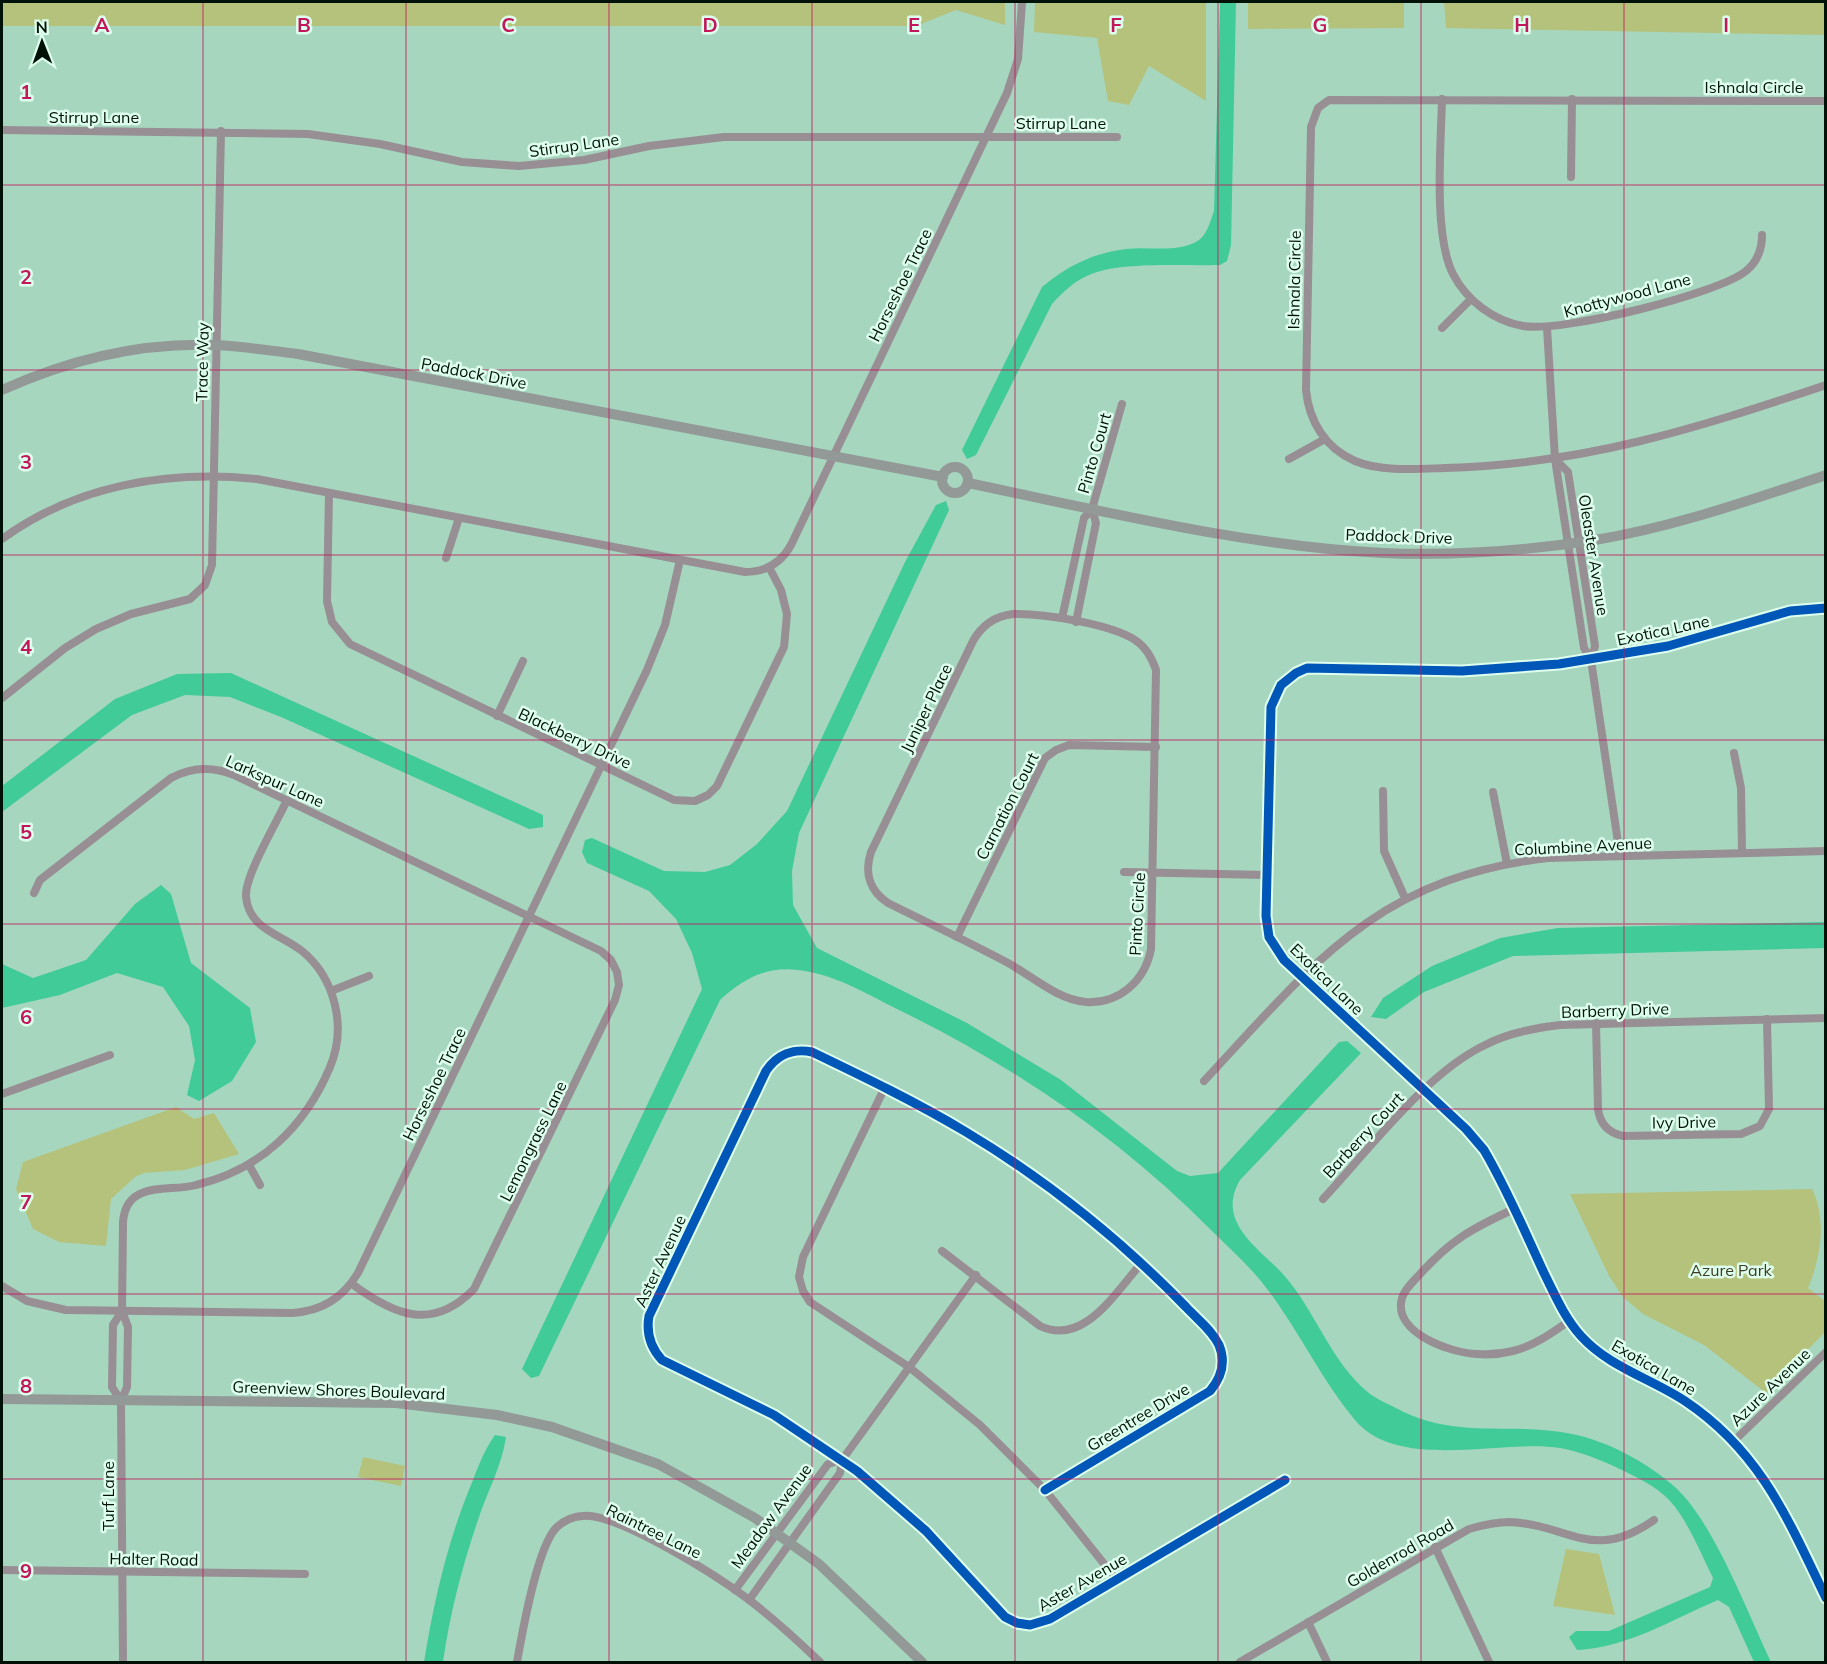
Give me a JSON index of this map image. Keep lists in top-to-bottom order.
{
  "streets": {
    "street": [
      "Ishnala Circle",
      "Stirrup Lane",
      "Horseshoe Trace",
      "Knottywood Lane",
      "Trace Way",
      "Paddock Drive",
      "Pinto Court",
      "Oleaster Avenue",
      "Exotica Lane",
      "Juniper Place",
      "Blackberry Drive",
      "Larkspur Lane",
      "Carnation Court",
      "Columbine Avenue",
      "Pinto Circle",
      "Barberry Drive",
      "Ivy Drive",
      "Barberry Court",
      "Lemongrass Lane",
      "Aster Avenue",
      "Azure Avenue",
      "Greenview Shores Boulevard",
      "Greentree Drive",
      "Turf Lane",
      "Meadow Avenue",
      "Raintree Lane",
      "Goldenrod Road",
      "Halter Road"
    ]
  },
  "crossings": [
    ["Ishnala Circle", "Knottywood Lane"],
    ["Ishnala Circle", "Oleaster Avenue"],
    ["Stirrup Lane", "Horseshoe Trace"],
    ["Stirrup Lane", "Trace Way"],
    ["Horseshoe Trace", "Paddock Drive"],
    ["Horseshoe Trace", "Blackberry Drive"],
    ["Horseshoe Trace", "Larkspur Lane"],
    ["Horseshoe Trace", "Lemongrass Lane"],
    ["Horseshoe Trace", "Turf Lane"],
    ["Knottywood Lane", "Oleaster Avenue"],
    ["Trace Way", "Paddock Drive"],
    ["Paddock Drive", "Pinto Court"],
    ["Paddock Drive", "Oleaster Avenue"],
    ["Oleaster Avenue", "Exotica Lane"],
    ["Oleaster Avenue", "Columbine Avenue"],
    ["Exotica Lane", "Columbine Avenue"],
    ["Exotica Lane", "Barberry Drive"],
    ["Exotica Lane", "Barberry Court"],
    ["Exotica Lane", "Azure Avenue"],
    ["Juniper Place", "Pinto Circle"],
    ["Larkspur Lane", "Lemongrass Lane"],
    ["Carnation Court", "Pinto Circle"],
    ["Barberry Drive", "Ivy Drive"],
    ["Barberry Drive", "Barberry Court"],
    ["Aster Avenue", "Greentree Drive"],
    ["Aster Avenue", "Meadow Avenue"],
    ["Greenview Shores Boulevard", "Turf Lane"],
    ["Greenview Shores Boulevard", "Meadow Avenue"],
    ["Turf Lane", "Halter Road"],
    ["Meadow Avenue", "Raintree Lane"]
  ],
  "parks": ["Azure Park"],
  "north": "top",
  "grid": {
    "columns": [
      "A",
      "B",
      "C",
      "D",
      "E",
      "F",
      "G",
      "H",
      "I"
    ],
    "rows": [
      "1",
      "2",
      "3",
      "4",
      "5",
      "6",
      "7",
      "8",
      "9"
    ]
  }
}
